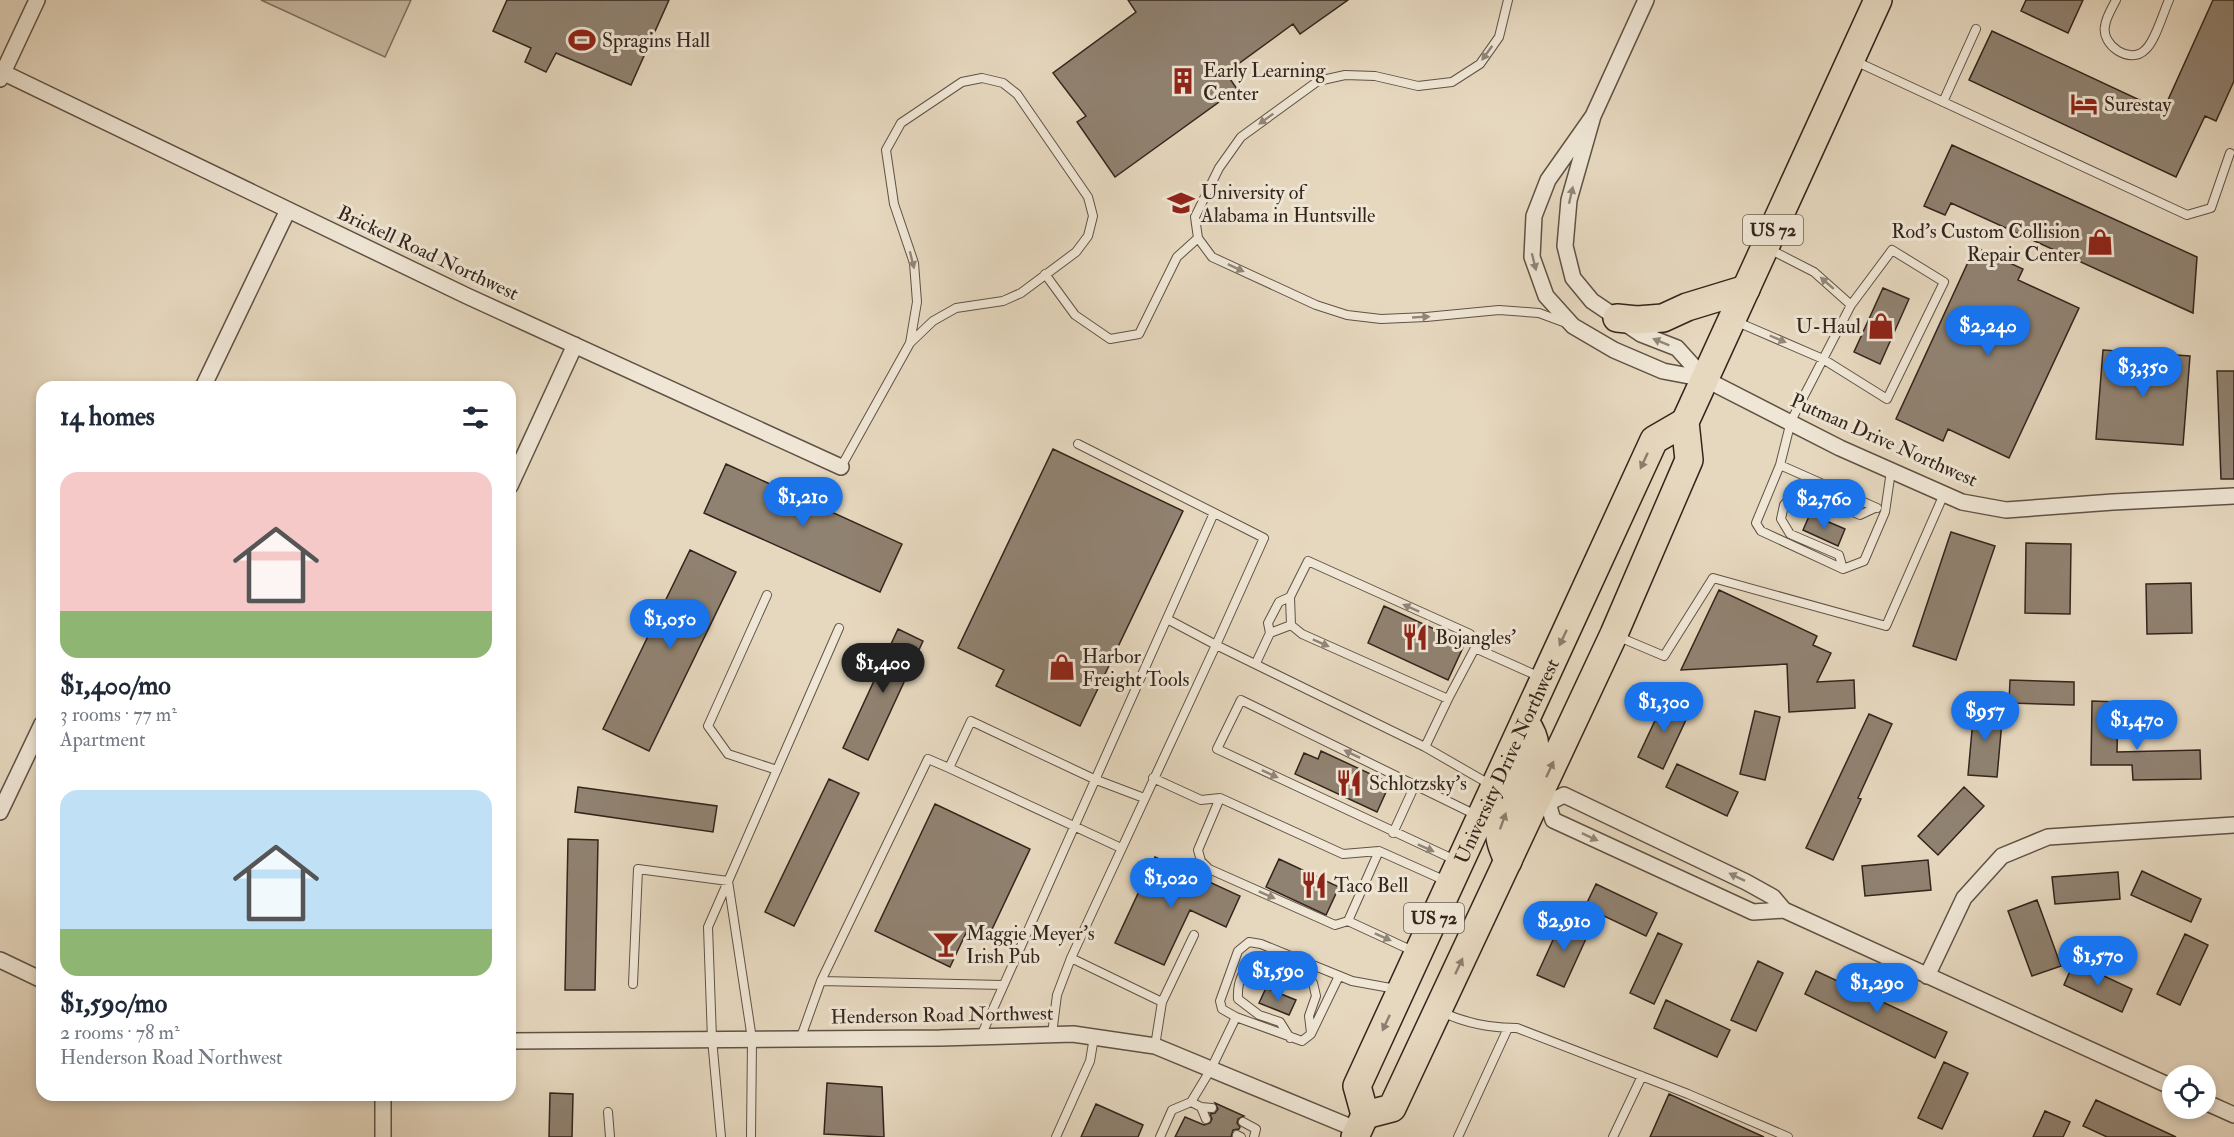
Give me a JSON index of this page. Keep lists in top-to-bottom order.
{
  "streets": {
    "highway": ["US 72", "University Drive Northwest"],
    "street": ["Brickell Road Northwest", "Putman Drive Northwest", "Henderson Road Northwest"]
  },
  "crossings": [
    ["US 72", "Putman Drive Northwest"],
    ["US 72", "University Drive Northwest"],
    ["US 72", "Henderson Road Northwest"],
    ["University Drive Northwest", "Henderson Road Northwest"]
  ],
  "places": {
    "sports": ["Spragins Hall"],
    "building": ["Early Learning Center"],
    "hotel": ["Surestay"],
    "school or university": ["University of Alabama in Huntsville"],
    "shop": ["Rod's Custom Collision Repair Center", "U-Haul", "Harbor Freight Tools"],
    "restaurant": ["Bojangles'", "Schlotzsky's", "Taco Bell"],
    "bar": ["Maggie Meyer's Irish Pub"]
  },
  "page": {
    "price": [
      "$2,240",
      "$3,350",
      "$1,210",
      "$2,760",
      "$1,050",
      "$1,400",
      "$1,300",
      "$957",
      "$1,470",
      "$1,020",
      "$2,910",
      "$1,570",
      "$1,590",
      "$1,290"
    ],
    "heading": "14 homes",
    "list": [
      {
        "name": "$1,400/mo",
        "note": "3 rooms · 77 m² · Apartment"
      },
      {
        "name": "$1,590/mo",
        "note": "2 rooms · 78 m² · Henderson Road Northwest"
      }
    ]
  }
}
